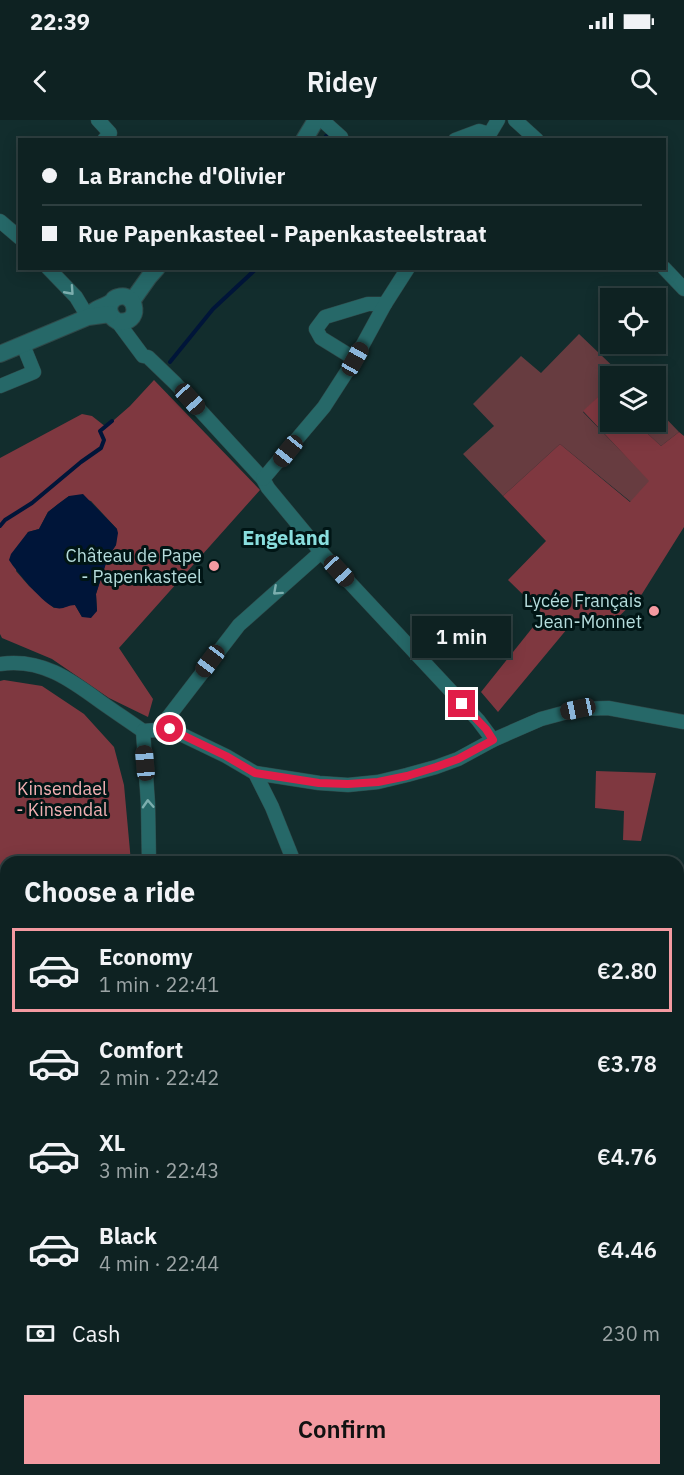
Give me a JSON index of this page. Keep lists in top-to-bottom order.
{
  "districts": ["Engeland"],
  "parks": ["Kinsendael - Kinsendal"],
  "places": ["Château de Pape - Papenkasteel", "Lycée Français Jean-Monnet"],
  "page": {
    "status": "22:39",
    "header": "Ridey",
    "banner": ["La Branche d'Olivier", "Rue Papenkasteel - Papenkasteelstraat"],
    "bubble": "1 min",
    "heading": "Choose a ride",
    "list": [
      {
        "name": "Economy",
        "note": "1 min · 22:41",
        "value": "€2.80"
      },
      {
        "name": "Comfort",
        "note": "2 min · 22:42",
        "value": "€3.78"
      },
      {
        "name": "XL",
        "note": "3 min · 22:43",
        "value": "€4.76"
      },
      {
        "name": "Black",
        "note": "4 min · 22:44",
        "value": "€4.46"
      }
    ],
    "pay": ["Cash", "230 m"],
    "buttons": "Confirm"
  }
}
